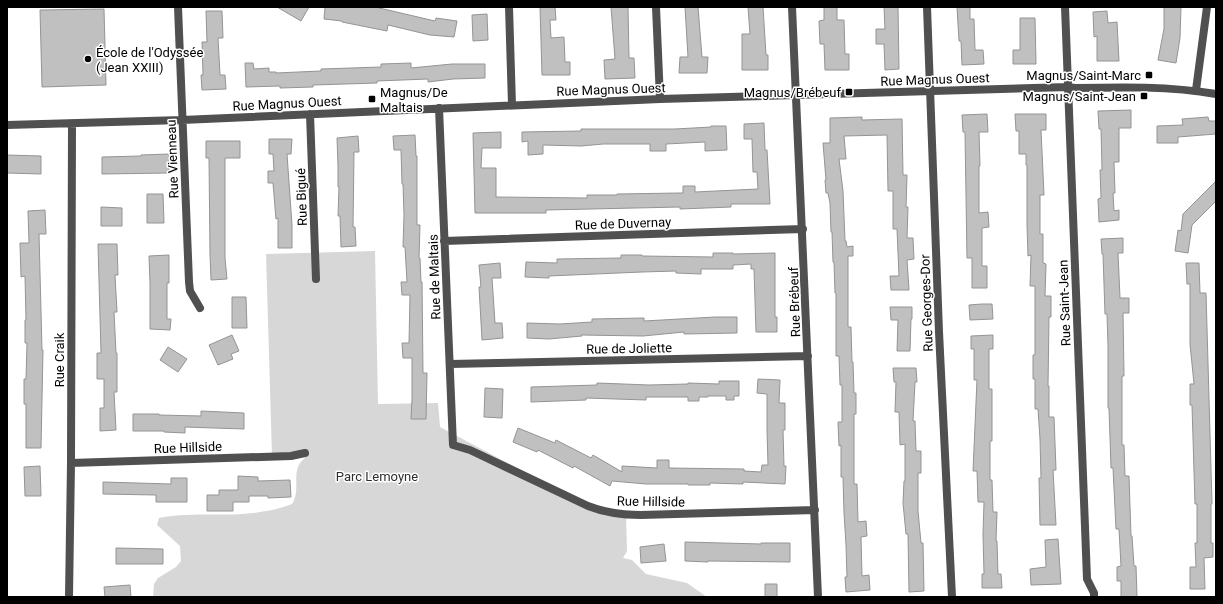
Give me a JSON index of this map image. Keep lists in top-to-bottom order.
{
  "streets": {
    "street": [
      "Rue Magnus Ouest",
      "Rue Vienneau",
      "Rue Bigué",
      "Rue de Duvernay",
      "Rue de Maltais",
      "Rue Brébeuf",
      "Rue Georges-Dor",
      "Rue Saint-Jean",
      "Rue de Joliette",
      "Rue Craik",
      "Rue Hillside"
    ]
  },
  "crossings": [
    ["Rue Magnus Ouest", "Rue Vienneau"],
    ["Rue Magnus Ouest", "Rue Bigué"],
    ["Rue Magnus Ouest", "Rue de Maltais"],
    ["Rue Magnus Ouest", "Rue Brébeuf"],
    ["Rue Magnus Ouest", "Rue Georges-Dor"],
    ["Rue Magnus Ouest", "Rue Saint-Jean"],
    ["Rue Magnus Ouest", "Rue Craik"],
    ["Rue de Duvernay", "Rue de Maltais"],
    ["Rue de Duvernay", "Rue Brébeuf"],
    ["Rue de Maltais", "Rue de Joliette"],
    ["Rue de Maltais", "Rue Hillside"],
    ["Rue Brébeuf", "Rue de Joliette"],
    ["Rue Brébeuf", "Rue Hillside"],
    ["Rue Craik", "Rue Hillside"]
  ],
  "parks": ["Parc Lemoyne"],
  "places": {
    "other": ["École de l'Odyssée (Jean XXIII)"],
    "transit": [
      "Magnus/Saint-Marc",
      "Magnus/Brébeuf",
      "Magnus/Saint-Jean",
      "Magnus/De Maltais"
    ]
  }
}
